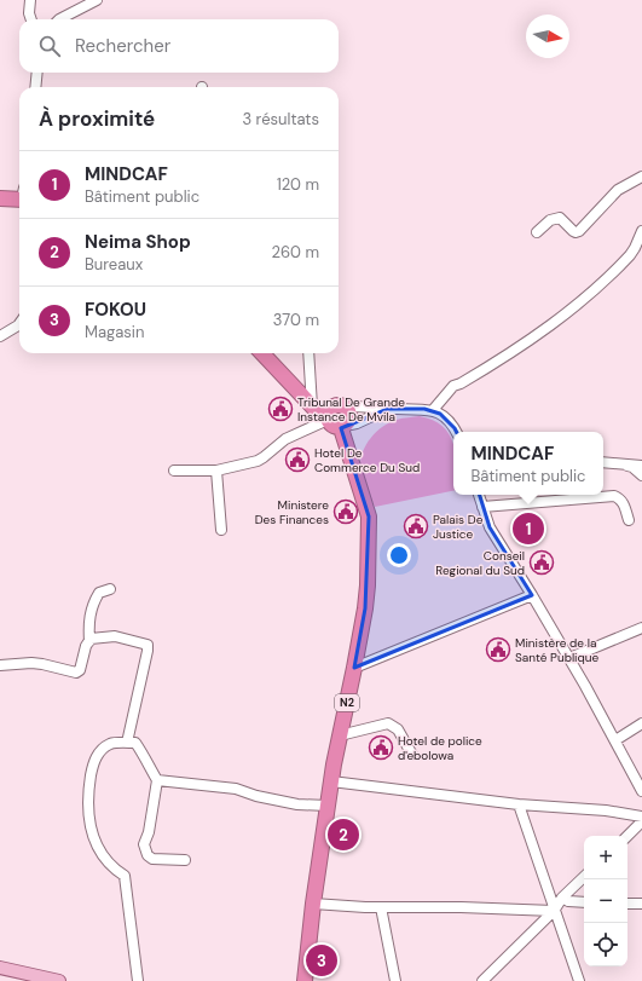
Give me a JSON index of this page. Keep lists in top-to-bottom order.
{
  "streets": {
    "highway": ["N2"]
  },
  "places": {
    "public building": [
      "Tribunal De Grande Instance De Mvila",
      "Hotel De Commerce Du Sud",
      "Ministere Des Finances",
      "Palais De Justice",
      "Conseil Regional du Sud",
      "Ministère de la Santé Publique",
      "Hotel de police d'ebolowa"
    ]
  },
  "north": "right",
  "page": {
    "search": "Rechercher",
    "heading": ["À proximité", "3 résultats"],
    "list": [
      {
        "mark": "1",
        "name": "MINDCAF",
        "note": "Bâtiment public",
        "value": "120 m"
      },
      {
        "mark": "2",
        "name": "Neima Shop",
        "note": "Bureaux",
        "value": "260 m"
      },
      {
        "mark": "3",
        "name": "FOKOU",
        "note": "Magasin",
        "value": "370 m"
      }
    ],
    "popup": ["MINDCAF", "Bâtiment public"],
    "pins": ["1", "2", "3"],
    "map_buttons": ["+", "−"]
  }
}
